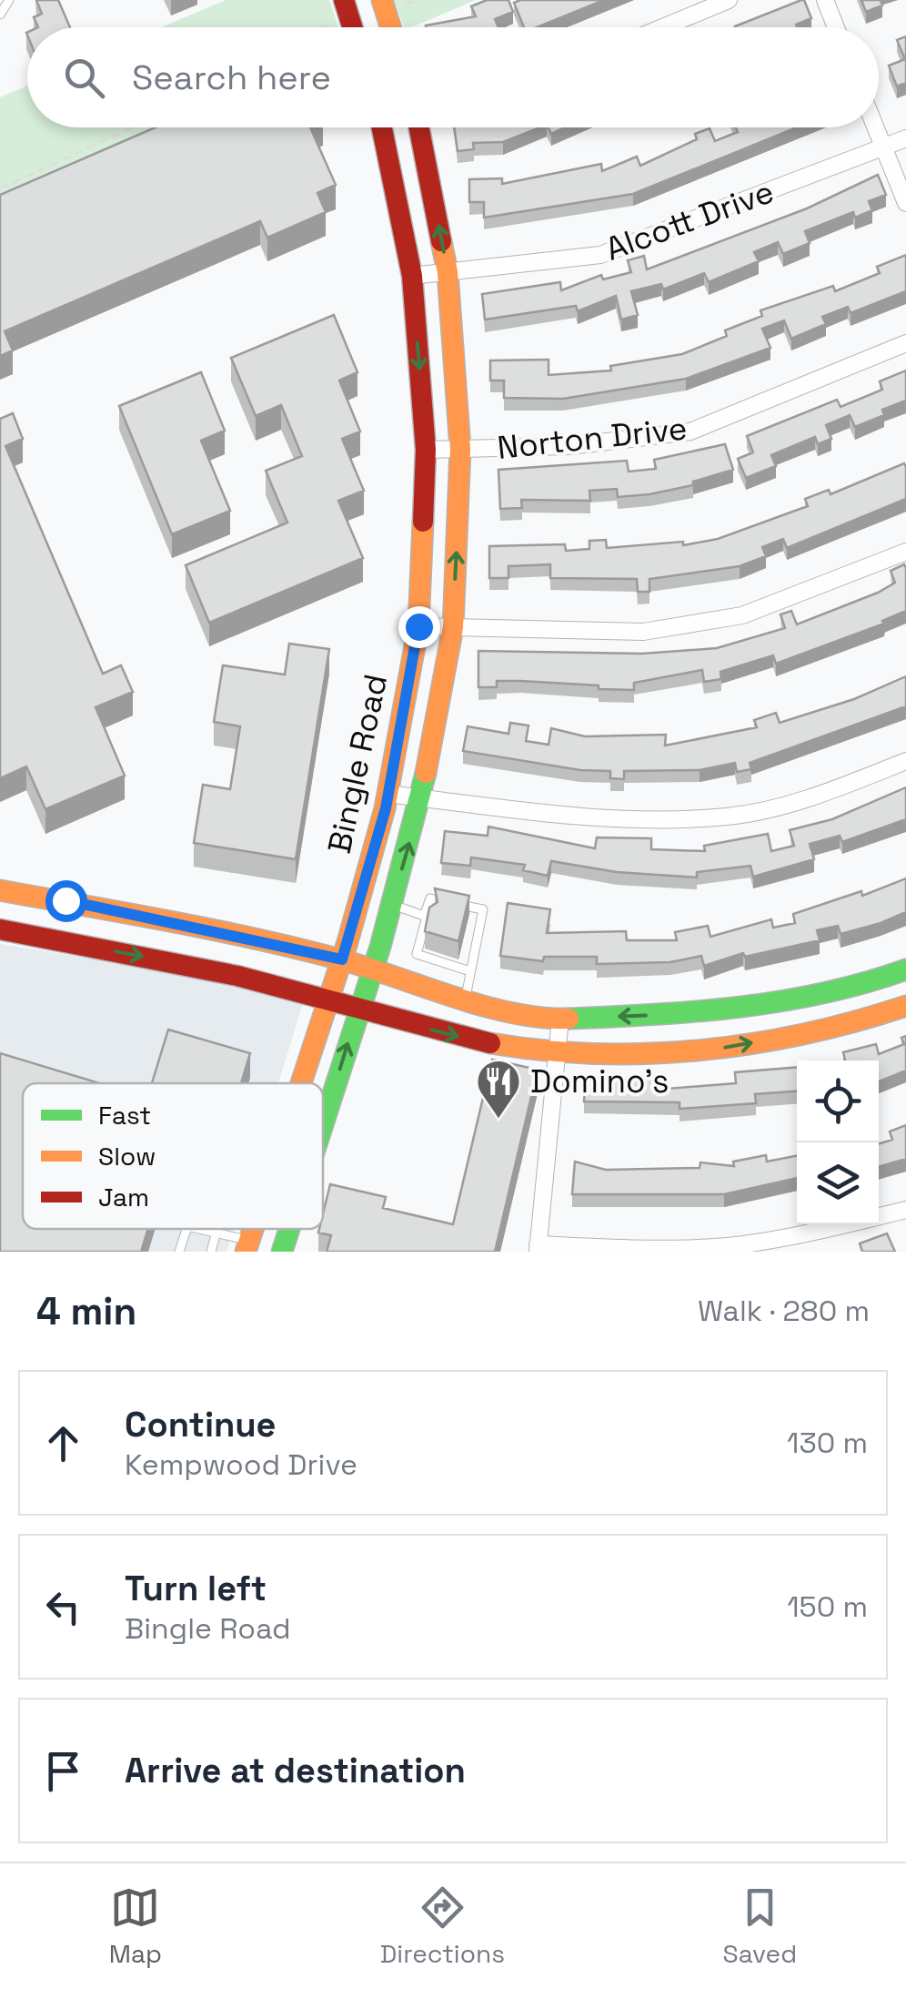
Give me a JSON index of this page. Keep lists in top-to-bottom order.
{
  "streets": {
    "main road": ["Bingle Road"],
    "street": ["Alcott Drive", "Norton Drive"]
  },
  "crossings": [
    ["Alcott Drive", "Bingle Road"],
    ["Norton Drive", "Bingle Road"]
  ],
  "places": {
    "restaurant": ["Domino's"]
  },
  "legend": ["Fast", "Slow", "Jam"],
  "page": {
    "search": "Search here",
    "heading": ["4 min", "Walk · 280 m"],
    "list": [
      ["Continue", "Kempwood Drive", "130 m"],
      ["Turn left", "Bingle Road", "150 m"],
      "Arrive at destination"
    ],
    "nav": ["Map", "Directions", "Saved"]
  }
}
